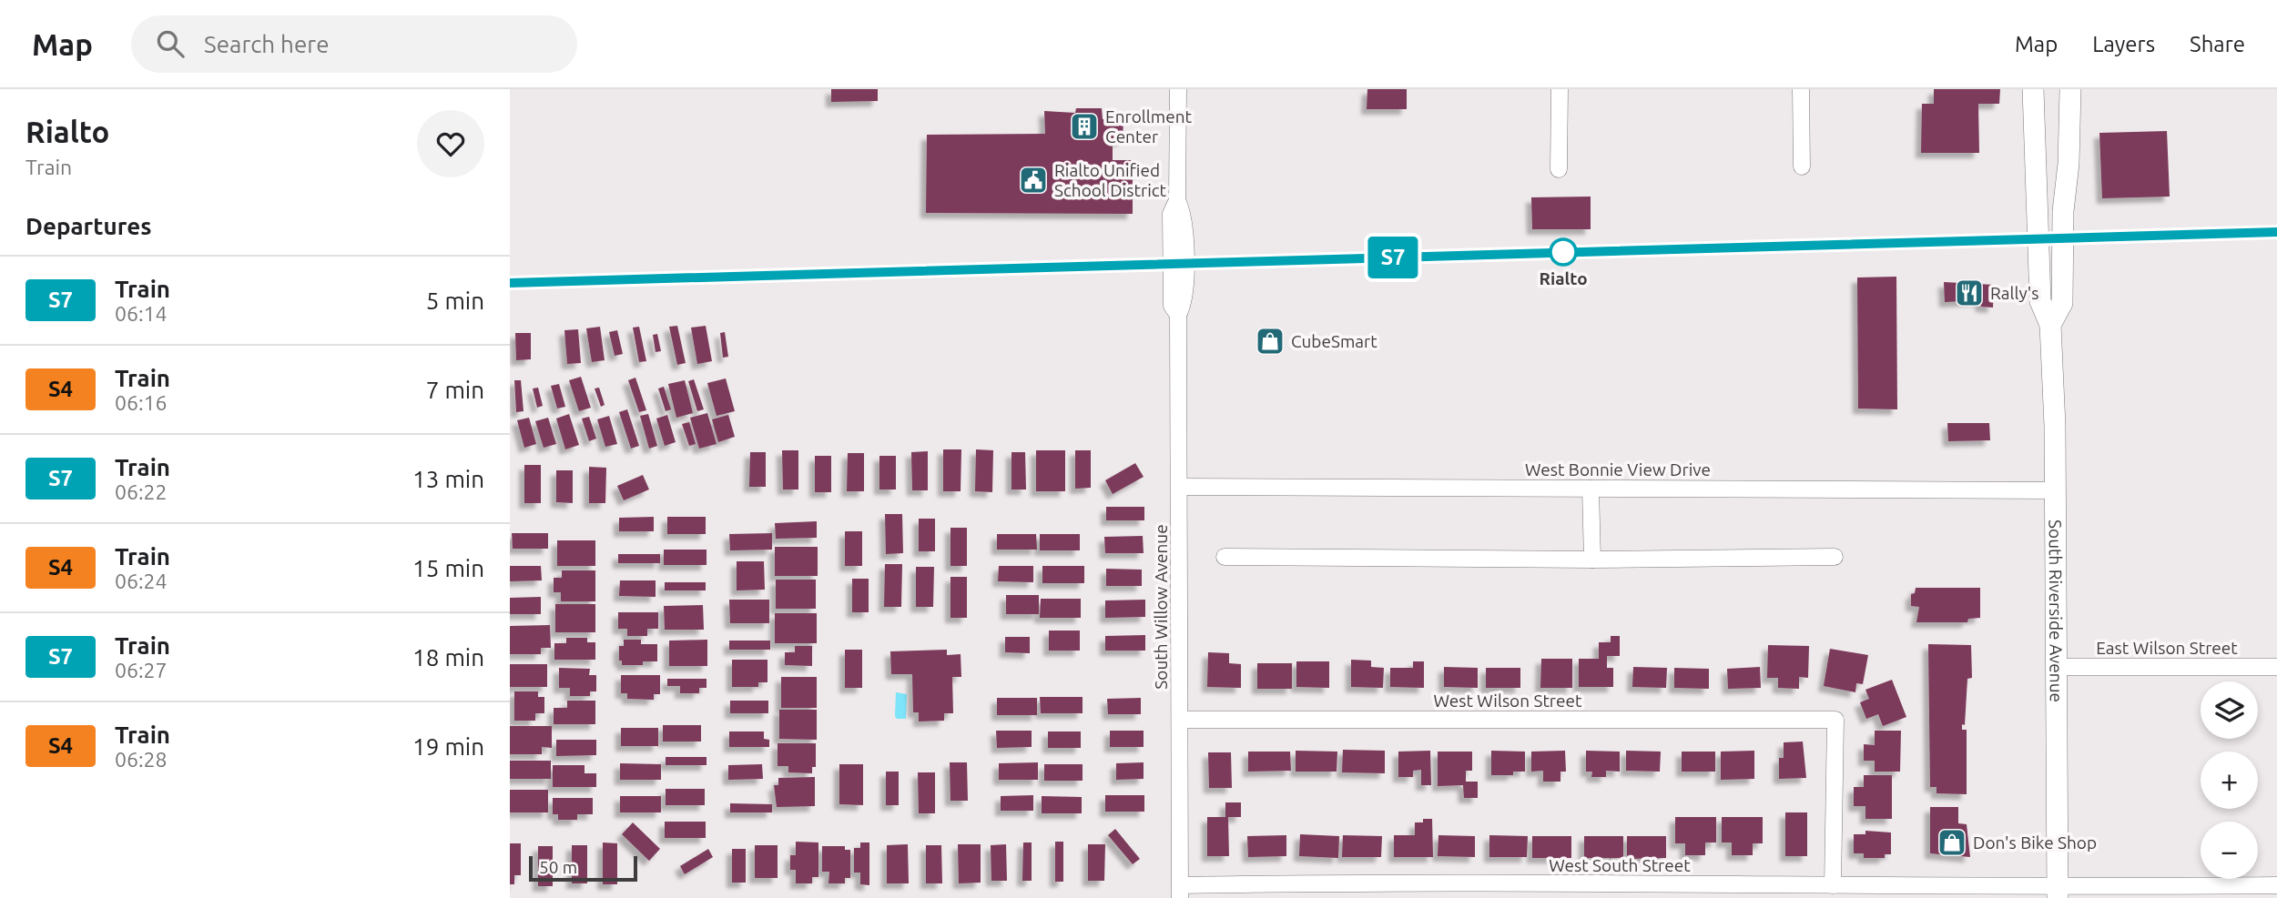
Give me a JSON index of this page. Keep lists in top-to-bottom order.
{
  "streets": {
    "main road": ["South Riverside Avenue"],
    "street": [
      "West Bonnie View Drive",
      "South Willow Avenue",
      "East Wilson Street",
      "West Wilson Street",
      "West South Street"
    ]
  },
  "crossings": [
    ["West Bonnie View Drive", "South Willow Avenue"],
    ["West Bonnie View Drive", "South Riverside Avenue"],
    ["South Willow Avenue", "West Wilson Street"],
    ["South Willow Avenue", "West South Street"],
    ["South Riverside Avenue", "East Wilson Street"],
    ["South Riverside Avenue", "West South Street"],
    ["West Wilson Street", "West South Street"]
  ],
  "places": {
    "building": ["Enrollment Center"],
    "public building": ["Rialto Unified School District"],
    "other": ["Rialto"],
    "restaurant": ["Rally's"],
    "shop": ["CubeSmart", "Don's Bike Shop"]
  },
  "scale_bar": "50 m",
  "page": {
    "header": "Map",
    "search": "Search here",
    "nav": ["Map", "Layers", "Share"],
    "heading": [
      ["Rialto", "Train"],
      "Departures"
    ],
    "on_map": "S7",
    "list": [
      {
        "mark": "S7",
        "name": "Train",
        "note": "06:14",
        "value": "5 min"
      },
      {
        "mark": "S4",
        "name": "Train",
        "note": "06:16",
        "value": "7 min"
      },
      {
        "mark": "S7",
        "name": "Train",
        "note": "06:22",
        "value": "13 min"
      },
      {
        "mark": "S4",
        "name": "Train",
        "note": "06:24",
        "value": "15 min"
      },
      {
        "mark": "S7",
        "name": "Train",
        "note": "06:27",
        "value": "18 min"
      },
      {
        "mark": "S4",
        "name": "Train",
        "note": "06:28",
        "value": "19 min"
      }
    ],
    "map_buttons": ["+", "−"],
    "scale": "50 m"
  }
}
